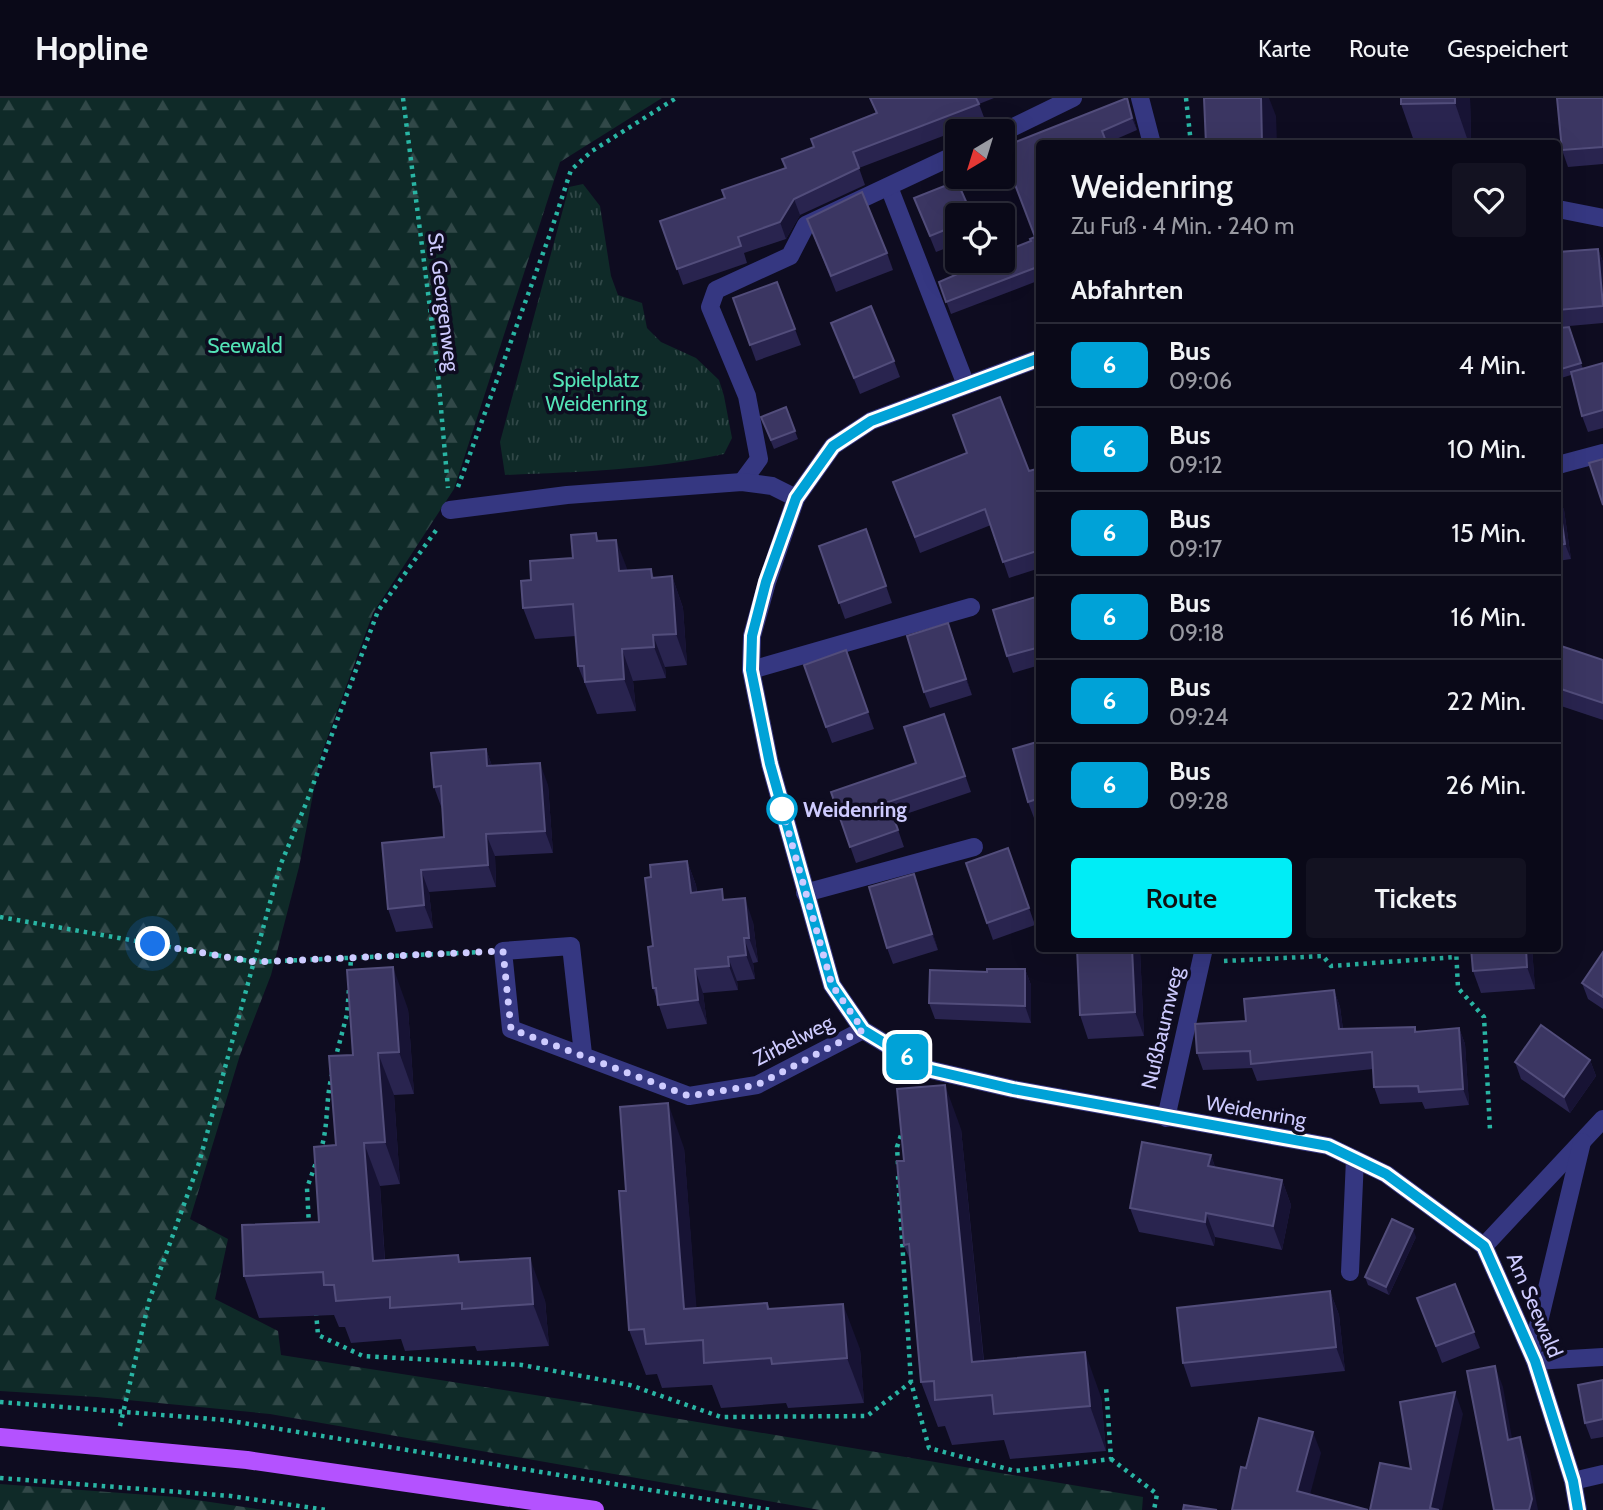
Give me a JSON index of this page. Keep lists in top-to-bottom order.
{
  "streets": {
    "street": [
      "Nußbaumweg",
      "Zirbelweg",
      "Weidenring",
      "Am Seewald"
    ],
    "path": ["St. Georgenweg"]
  },
  "crossings": [
    ["Nußbaumweg", "Weidenring"],
    ["Zirbelweg", "Weidenring"],
    ["Weidenring", "Am Seewald"]
  ],
  "parks": ["Seewald", "Spielplatz Weidenring"],
  "places": ["Weidenring"],
  "lines": ["bus line 6"],
  "north": "bottom left",
  "page": {
    "header": "Hopline",
    "nav": ["Karte", "Route", "Gespeichert"],
    "on_map": "6",
    "heading": [
      ["Weidenring", "Zu Fuß · 4 Min. · 240 m"],
      "Abfahrten"
    ],
    "list": [
      {
        "mark": "6",
        "name": "Bus",
        "note": "09:06",
        "value": "4 Min."
      },
      {
        "mark": "6",
        "name": "Bus",
        "note": "09:12",
        "value": "10 Min."
      },
      {
        "mark": "6",
        "name": "Bus",
        "note": "09:17",
        "value": "15 Min."
      },
      {
        "mark": "6",
        "name": "Bus",
        "note": "09:18",
        "value": "16 Min."
      },
      {
        "mark": "6",
        "name": "Bus",
        "note": "09:24",
        "value": "22 Min."
      },
      {
        "mark": "6",
        "name": "Bus",
        "note": "09:28",
        "value": "26 Min."
      }
    ],
    "buttons": ["Route", "Tickets"]
  }
}
